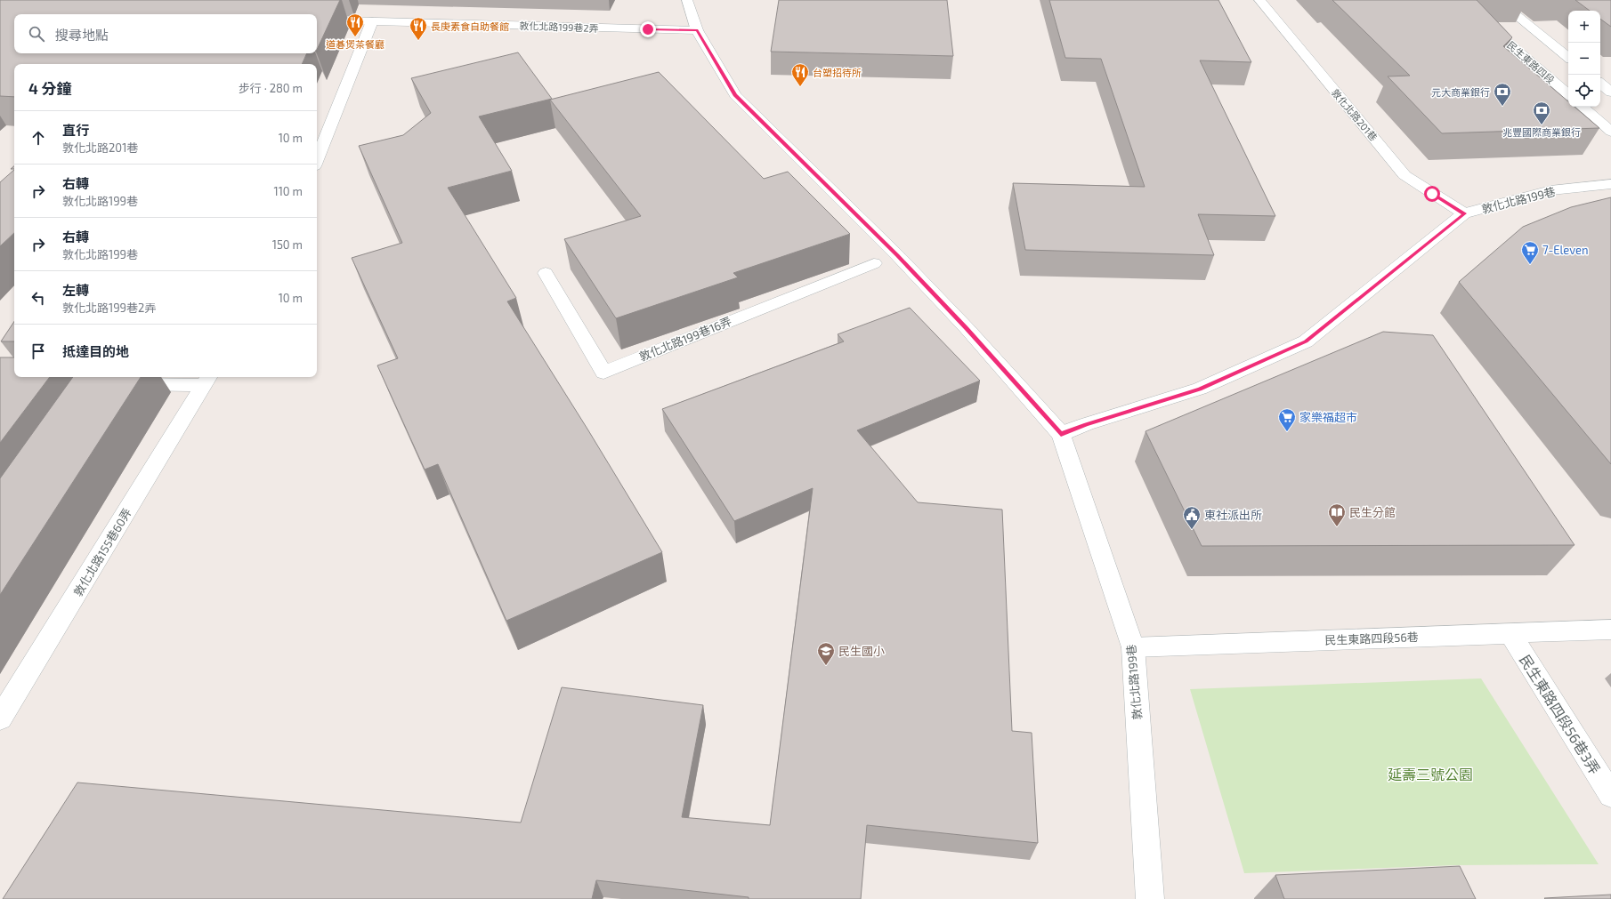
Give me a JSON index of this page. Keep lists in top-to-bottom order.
{
  "streets": {
    "street": [
      "敦化北路199巷2弄",
      "民生東路四段",
      "敦化北路201巷",
      "敦化北路199巷",
      "敦化北路199巷16弄",
      "敦化北路155巷60弄",
      "民生東路四段56巷",
      "民生東路四段56巷3弄"
    ]
  },
  "crossings": [
    ["敦化北路199巷2弄", "敦化北路199巷"],
    ["敦化北路201巷", "敦化北路199巷"],
    ["敦化北路199巷", "民生東路四段56巷"],
    ["民生東路四段56巷", "民生東路四段56巷3弄"]
  ],
  "parks": ["延壽三號公園"],
  "places": {
    "restaurant": ["道碁煲茶餐廳", "長庚素食自助餐館", "台塑招待所"],
    "bank": ["元大商業銀行", "兆豐國際商業銀行"],
    "supermarket": ["7-Eleven", "家樂福超市"],
    "library": ["民生分館"],
    "public building": ["東社派出所"],
    "school or university": ["民生國小"]
  },
  "page": {
    "map_buttons": ["+", "−"],
    "search": "搜尋地點",
    "heading": ["4 分鐘", "步行 · 280 m"],
    "list": [
      ["直行", "敦化北路201巷", "10 m"],
      ["右轉", "敦化北路199巷", "110 m"],
      ["右轉", "敦化北路199巷", "150 m"],
      ["左轉", "敦化北路199巷2弄", "10 m"],
      "抵達目的地"
    ]
  }
}
